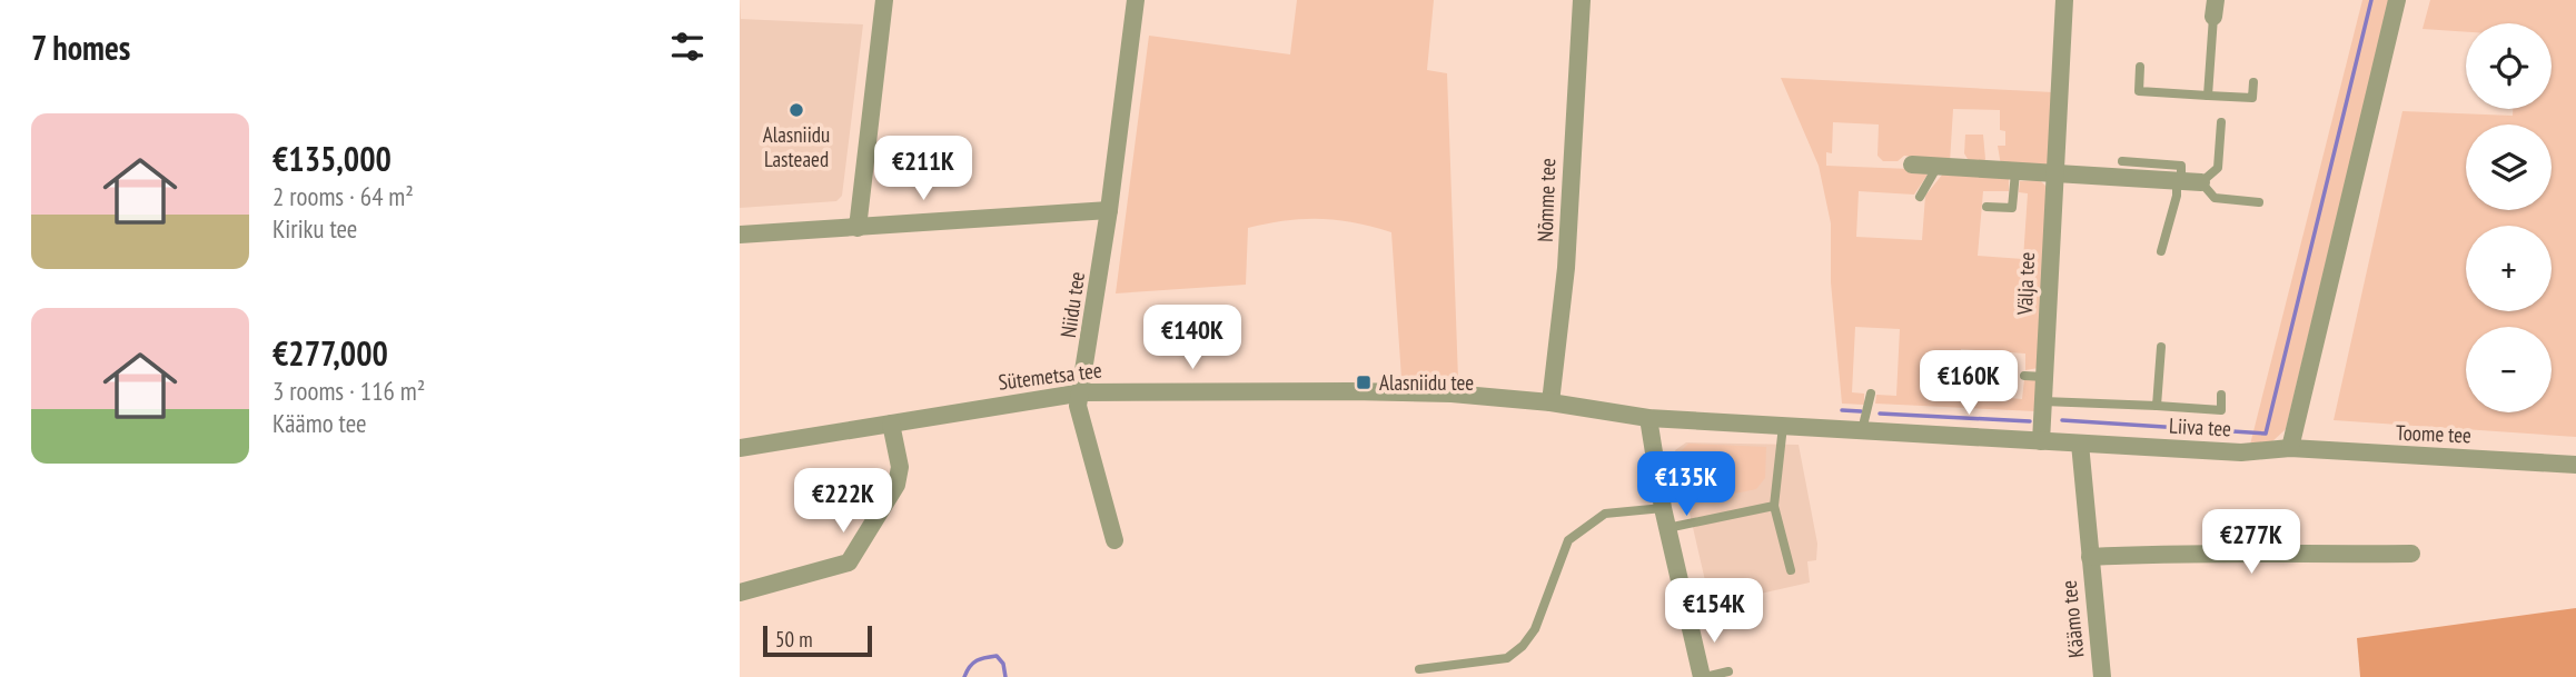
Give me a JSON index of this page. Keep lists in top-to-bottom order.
{
  "streets": {
    "street": [
      "Nõmme tee",
      "Välja tee",
      "Niidu tee",
      "Sütemetsa tee",
      "Liiva tee",
      "Toome tee",
      "Käämo tee"
    ]
  },
  "crossings": [
    ["Nõmme tee", "Sütemetsa tee"],
    ["Välja tee", "Liiva tee"],
    ["Niidu tee", "Sütemetsa tee"],
    ["Sütemetsa tee", "Liiva tee"],
    ["Liiva tee", "Toome tee"],
    ["Liiva tee", "Käämo tee"]
  ],
  "places": {
    "other": ["Alasniidu Lasteaed"],
    "transit": ["Alasniidu tee"]
  },
  "scale_bar": "50 m",
  "page": {
    "heading": "7 homes",
    "map_buttons": ["+", "−"],
    "list": [
      {
        "name": "€135,000",
        "note": "2 rooms · 64 m² · Kiriku tee"
      },
      {
        "name": "€277,000",
        "note": "3 rooms · 116 m² · Käämo tee"
      }
    ],
    "price": [
      "€211K",
      "€140K",
      "€160K",
      "€135K",
      "€222K",
      "€277K",
      "€154K"
    ],
    "scale": "50 m"
  }
}
